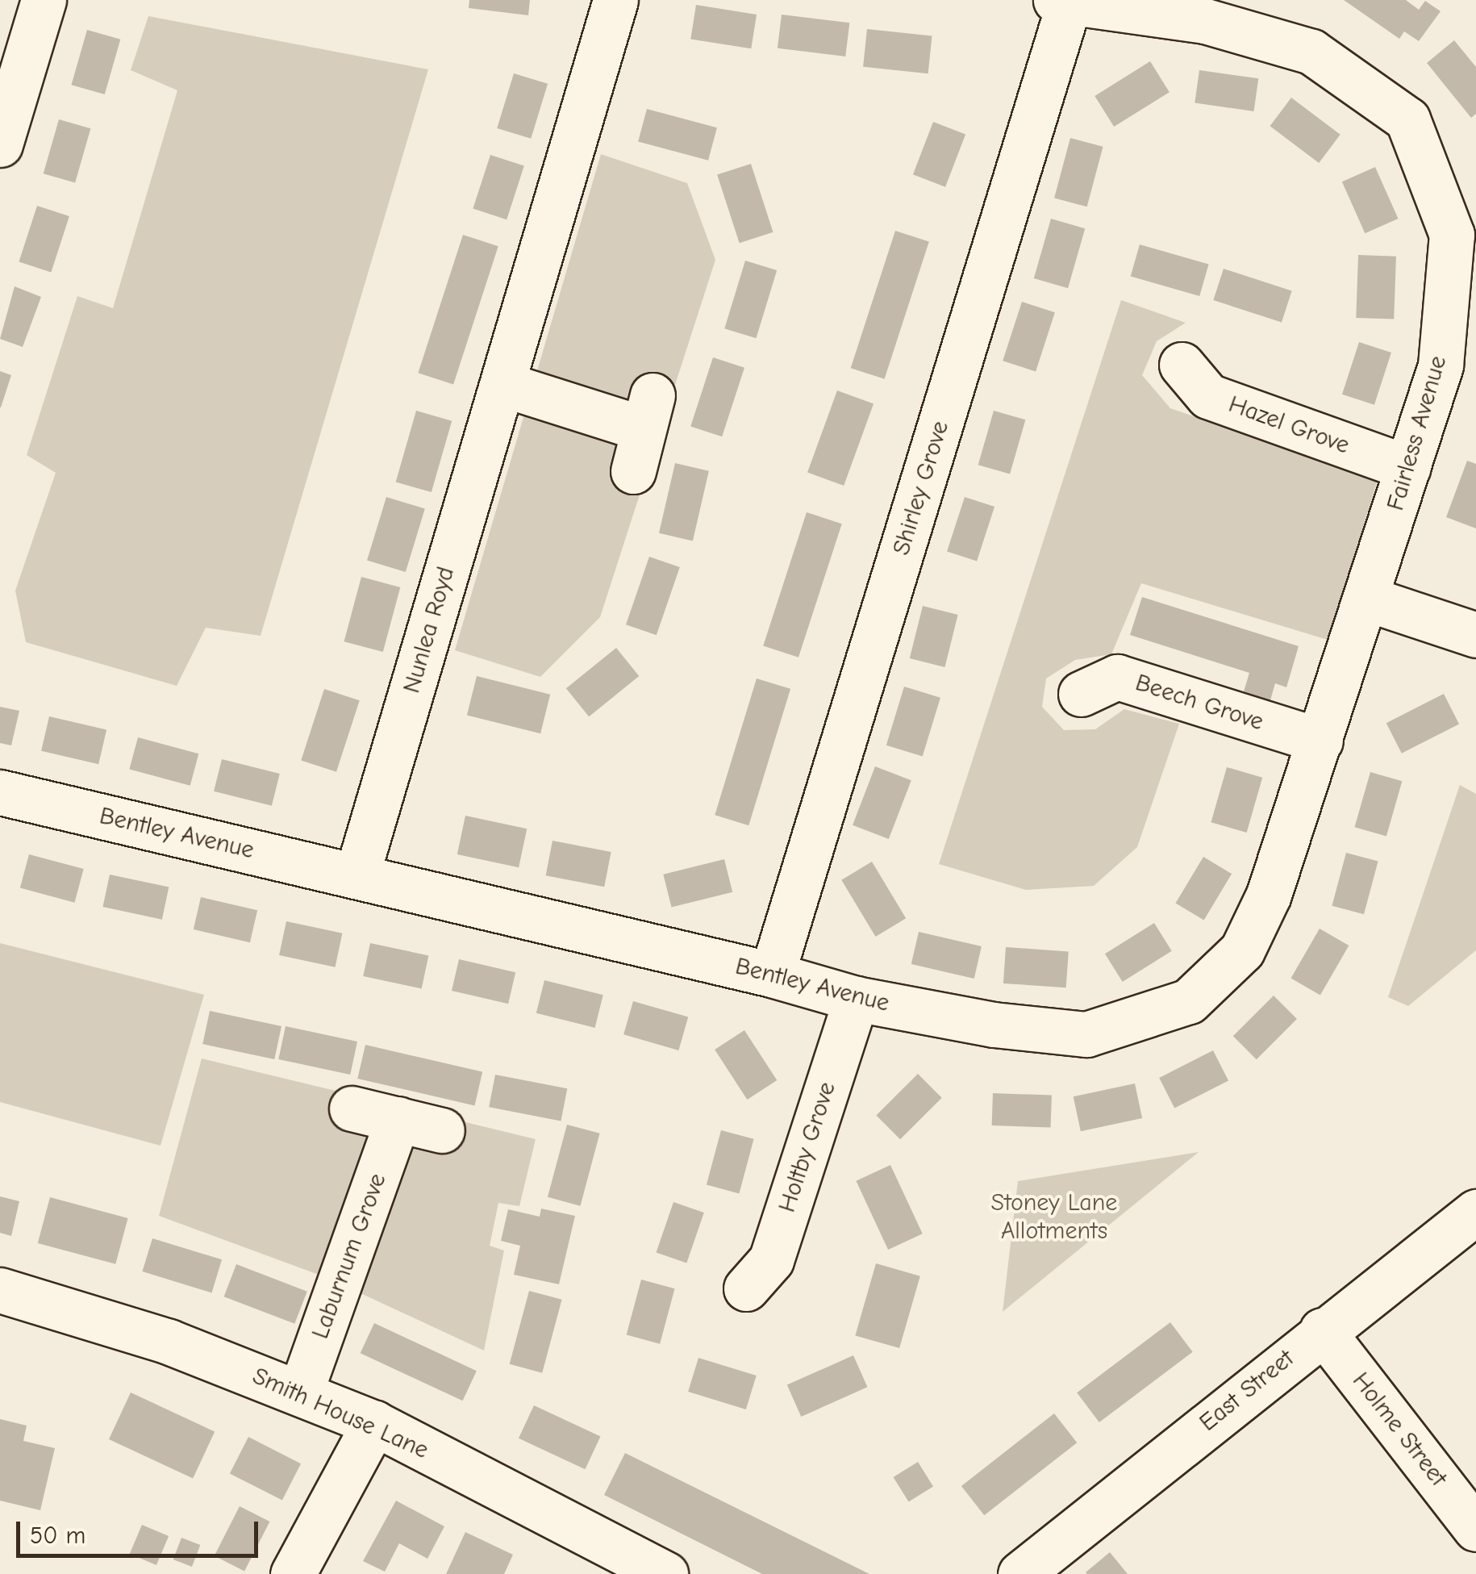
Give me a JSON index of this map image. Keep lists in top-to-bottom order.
{
  "streets": {
    "street": [
      "Hazel Grove",
      "Fairless Avenue",
      "Shirley Grove",
      "Nunlea Royd",
      "Beech Grove",
      "Bentley Avenue",
      "Holtby Grove",
      "Laburnum Grove",
      "East Street",
      "Smith House Lane",
      "Holme Street"
    ]
  },
  "crossings": [
    ["Hazel Grove", "Fairless Avenue"],
    ["Fairless Avenue", "Shirley Grove"],
    ["Fairless Avenue", "Bentley Avenue"],
    ["Shirley Grove", "Bentley Avenue"],
    ["Nunlea Royd", "Bentley Avenue"],
    ["Beech Grove", "Bentley Avenue"],
    ["Bentley Avenue", "Holtby Grove"],
    ["Laburnum Grove", "Smith House Lane"],
    ["East Street", "Holme Street"]
  ],
  "parks": ["Stoney Lane Allotments"],
  "scale_bar": "50 m"
}
